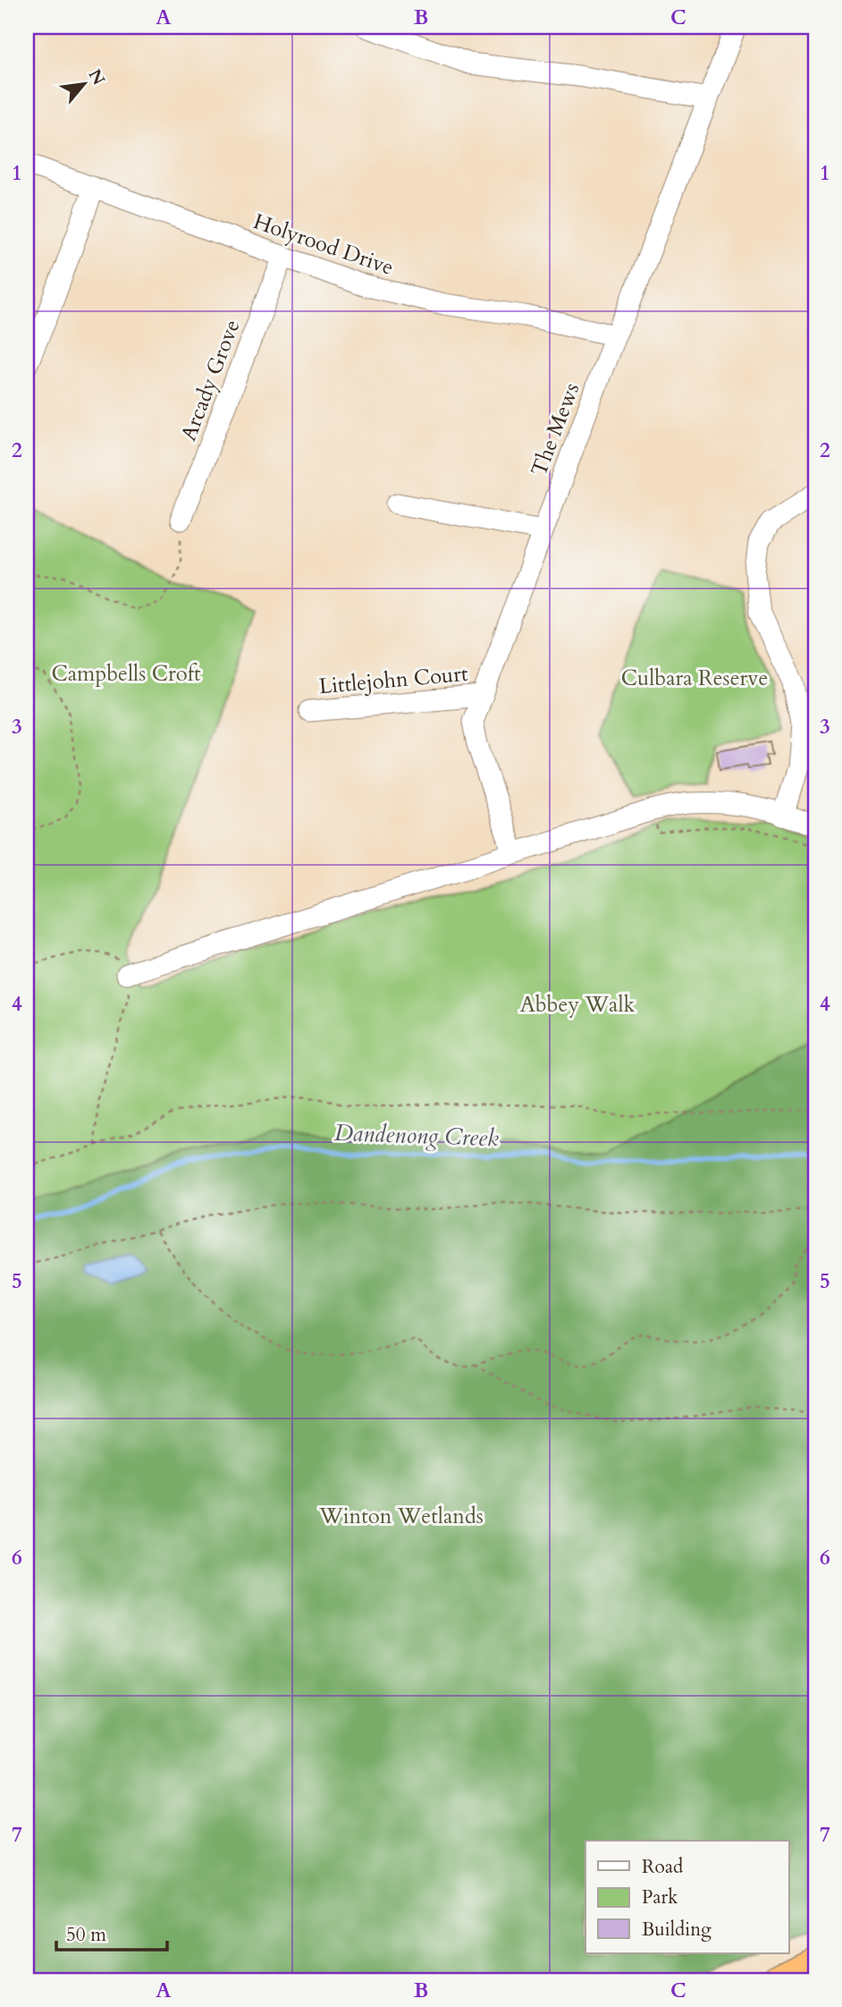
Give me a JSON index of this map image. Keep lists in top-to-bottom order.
{
  "streets": {
    "street": [
      "Holyrood Drive",
      "Arcady Grove",
      "The Mews",
      "Littlejohn Court"
    ]
  },
  "crossings": [
    ["Holyrood Drive", "Arcady Grove"],
    ["Holyrood Drive", "The Mews"],
    ["The Mews", "Littlejohn Court"]
  ],
  "water": ["Dandenong Creek"],
  "parks": [
    "Campbells Croft",
    "Culbara Reserve",
    "Abbey Walk",
    "Winton Wetlands"
  ],
  "legend": ["Road", "Park", "Building"],
  "scale_bar": "50 m",
  "north": "top right",
  "grid": {
    "columns": ["A", "B", "C"],
    "rows": [
      "1",
      "2",
      "3",
      "4",
      "5",
      "6",
      "7"
    ]
  }
}
